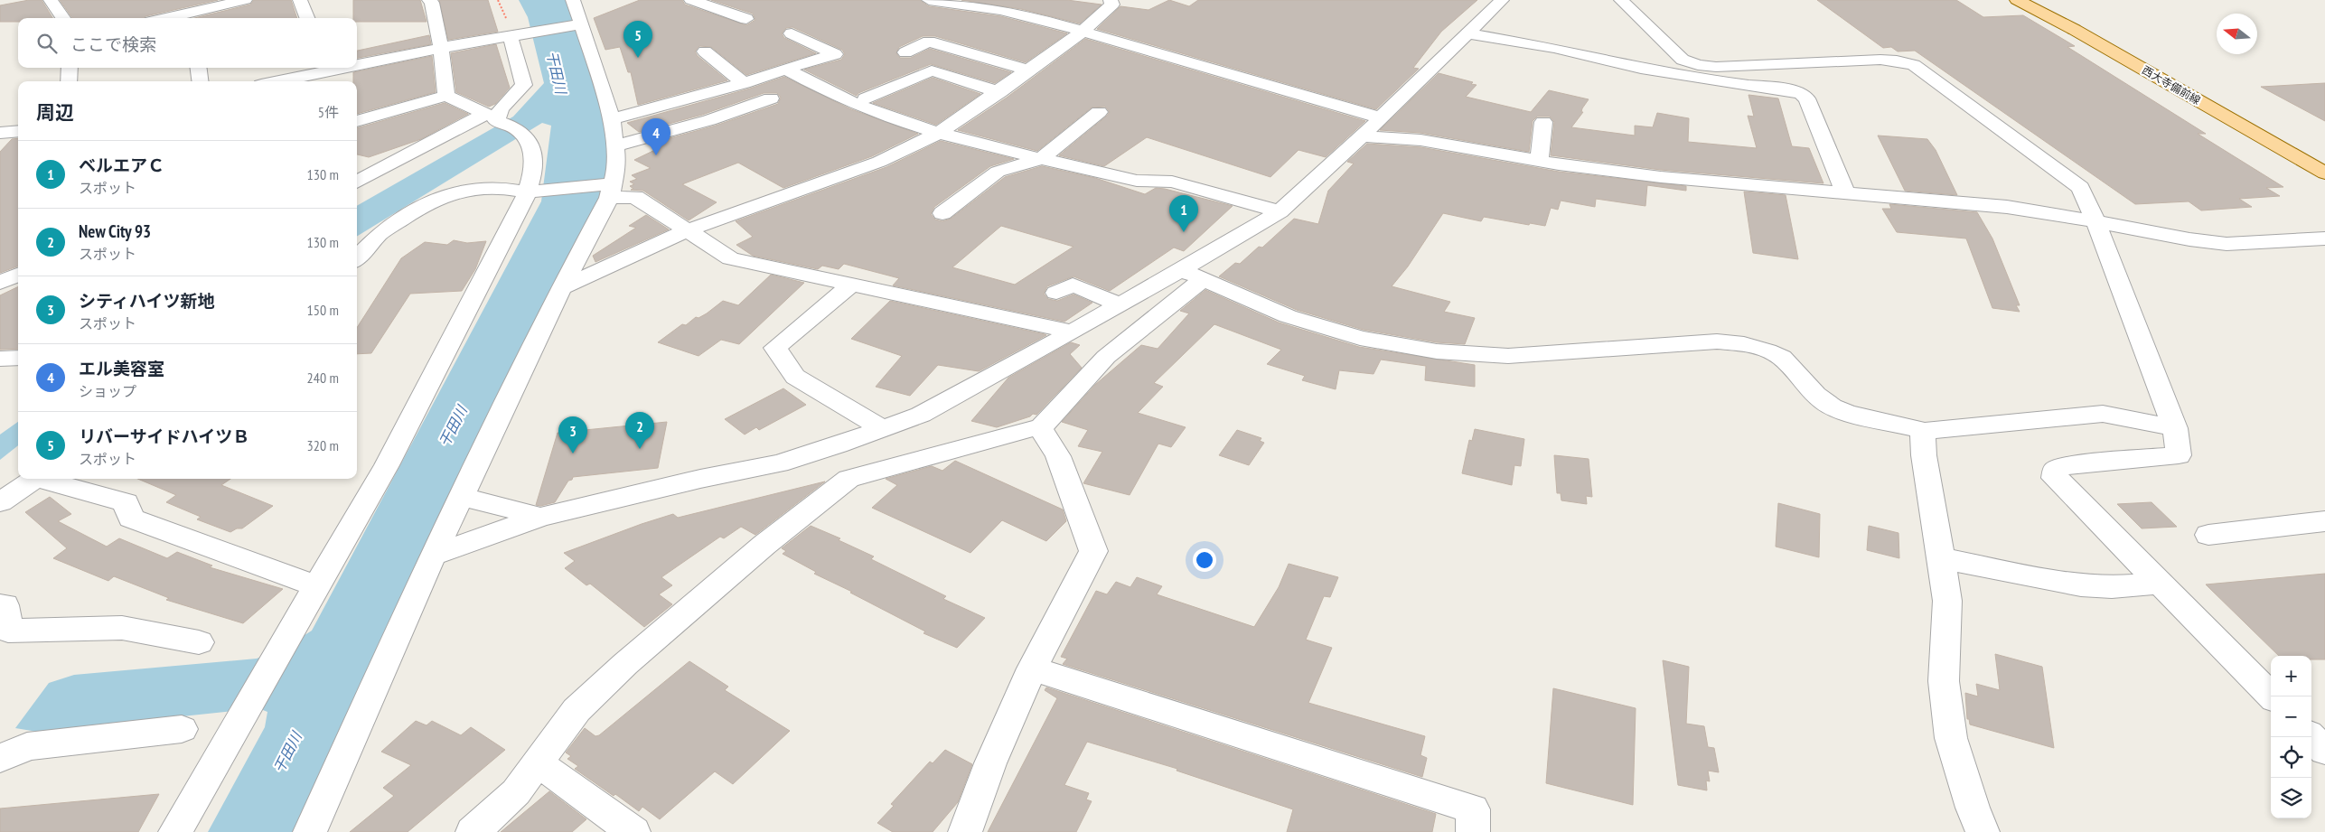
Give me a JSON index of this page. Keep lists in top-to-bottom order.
{
  "streets": {
    "main road": ["西大寺備前線"]
  },
  "water": ["干田川"],
  "north": "left",
  "page": {
    "search": "ここで検索",
    "pins": [
      "5",
      "4",
      "1",
      "2",
      "3"
    ],
    "heading": ["周辺", "5件"],
    "list": [
      {
        "mark": "1",
        "name": "ベルエアＣ",
        "note": "スポット",
        "value": "130 m"
      },
      {
        "mark": "2",
        "name": "New City 93",
        "note": "スポット",
        "value": "130 m"
      },
      {
        "mark": "3",
        "name": "シティハイツ新地",
        "note": "スポット",
        "value": "150 m"
      },
      {
        "mark": "4",
        "name": "エル美容室",
        "note": "ショップ",
        "value": "240 m"
      },
      {
        "mark": "5",
        "name": "リバーサイドハイツＢ",
        "note": "スポット",
        "value": "320 m"
      }
    ],
    "map_buttons": ["+", "−"]
  }
}
